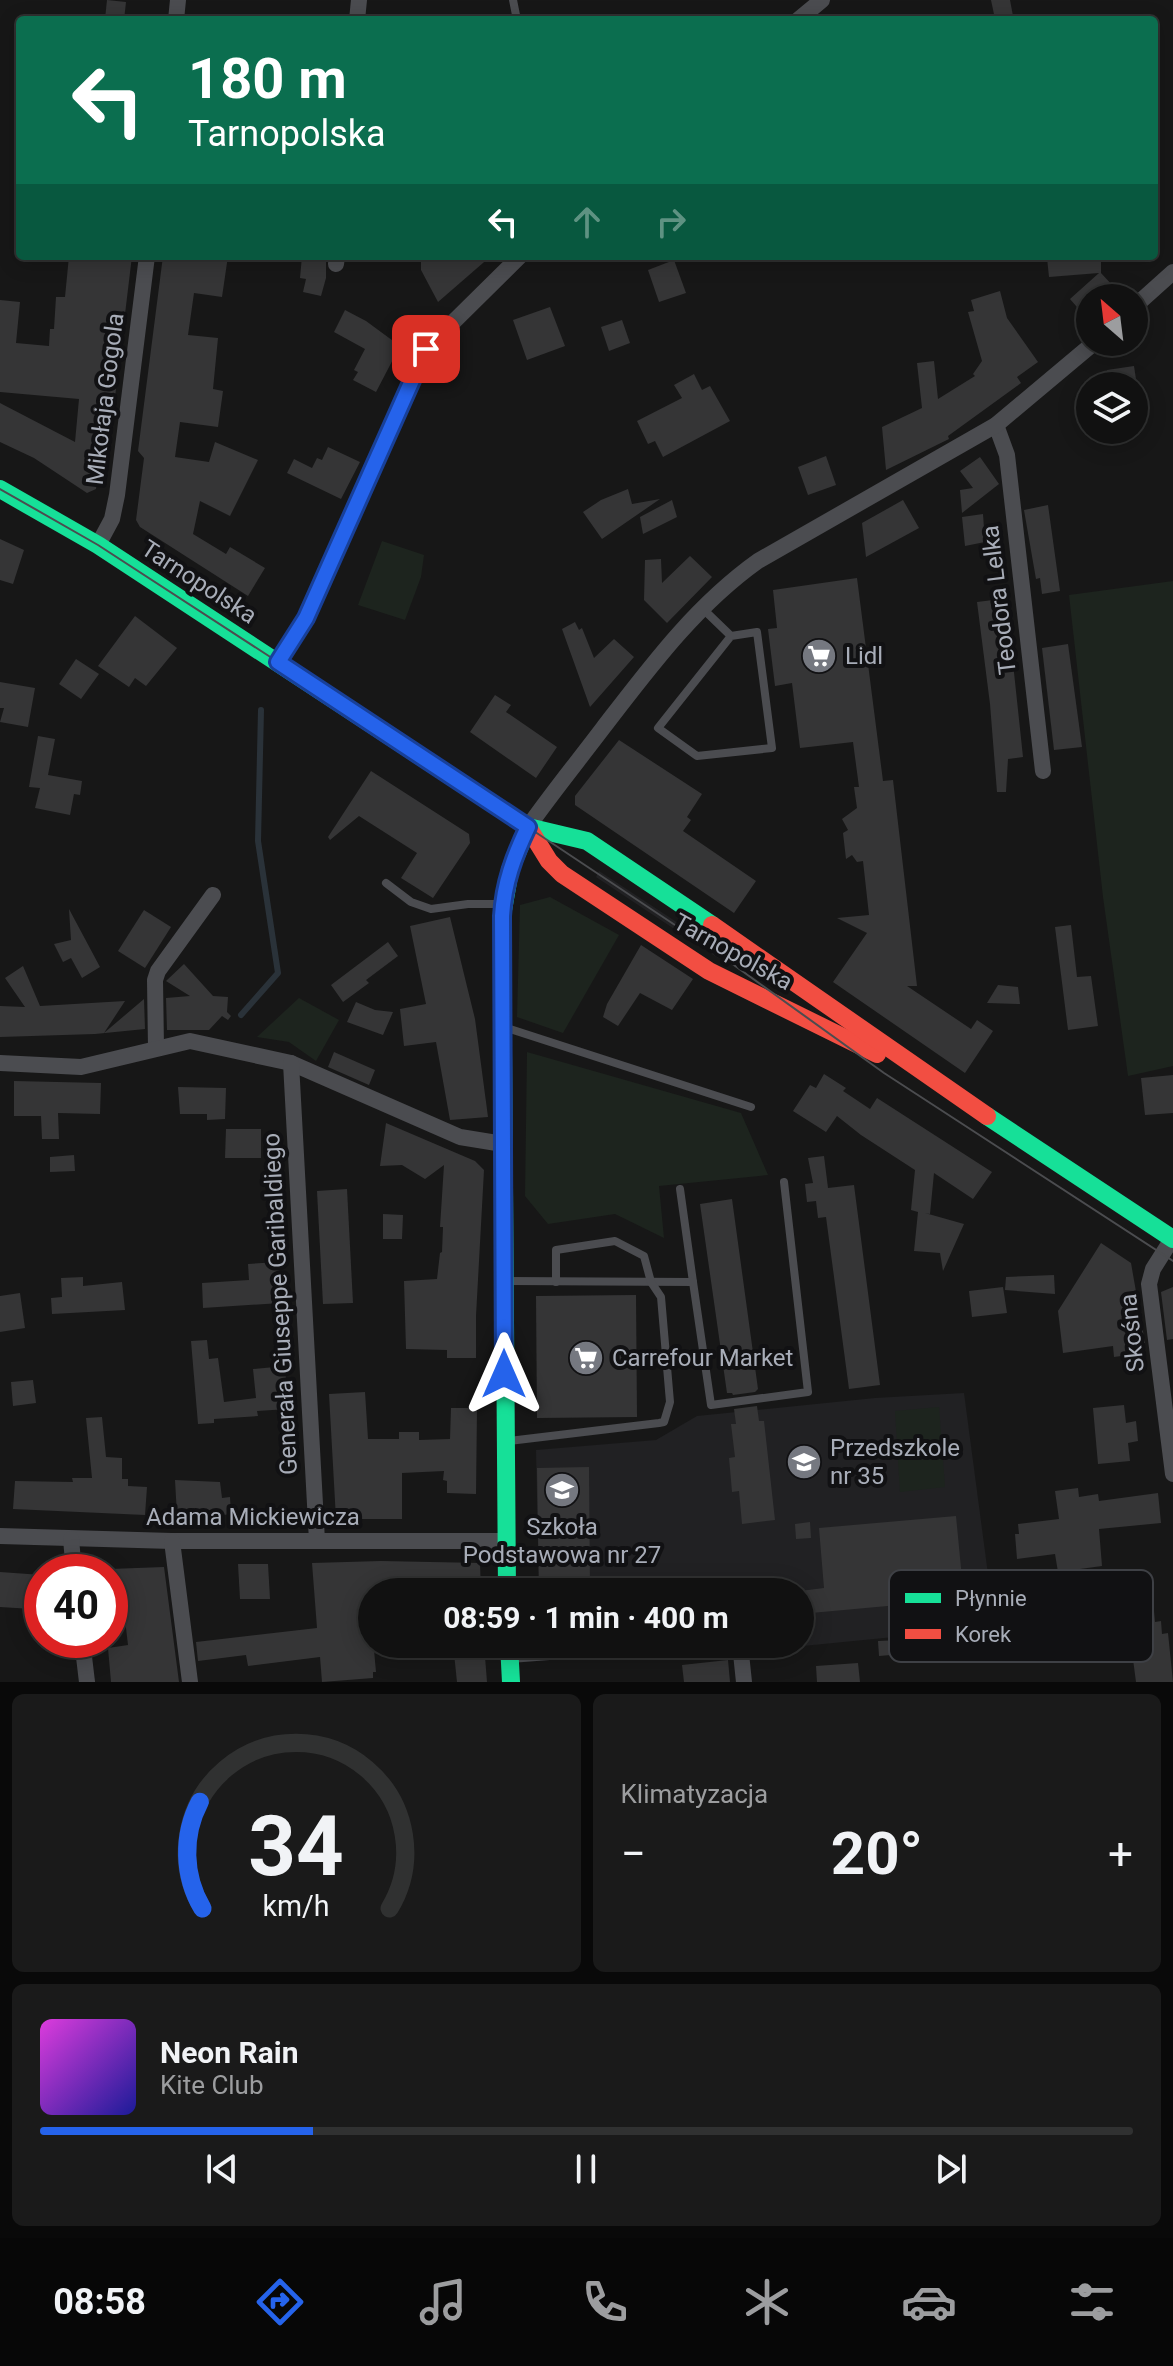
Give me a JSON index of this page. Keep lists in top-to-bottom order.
{
  "streets": {
    "main road": ["Tarnopolska"],
    "street": [
      "Mikołaja Gogola",
      "Teodora Lelka",
      "Generała Giuseppe Garibaldiego",
      "Skośna",
      "Adama Mickiewicza"
    ]
  },
  "crossings": [
    ["Mikołaja Gogola", "Tarnopolska"],
    ["Tarnopolska", "Skośna"],
    ["Generała Giuseppe Garibaldiego", "Adama Mickiewicza"]
  ],
  "places": {
    "supermarket": ["Lidl", "Carrefour Market"],
    "school or university": ["Przedszkole nr 35", "Szkoła Podstawowa nr 27"]
  },
  "legend": ["Płynnie", "Korek"],
  "north": "top left",
  "page": {
    "turn": ["180 m", "Tarnopolska"],
    "limit": "40",
    "trip": "08:59 · 1 min · 400 m",
    "tile": "Klimatyzacja",
    "heat": ["−", "20°", "+"],
    "song": ["Neon Rain", "Kite Club"],
    "tabs": "08:58",
    "gauge": ["34", "km/h"]
  }
}
